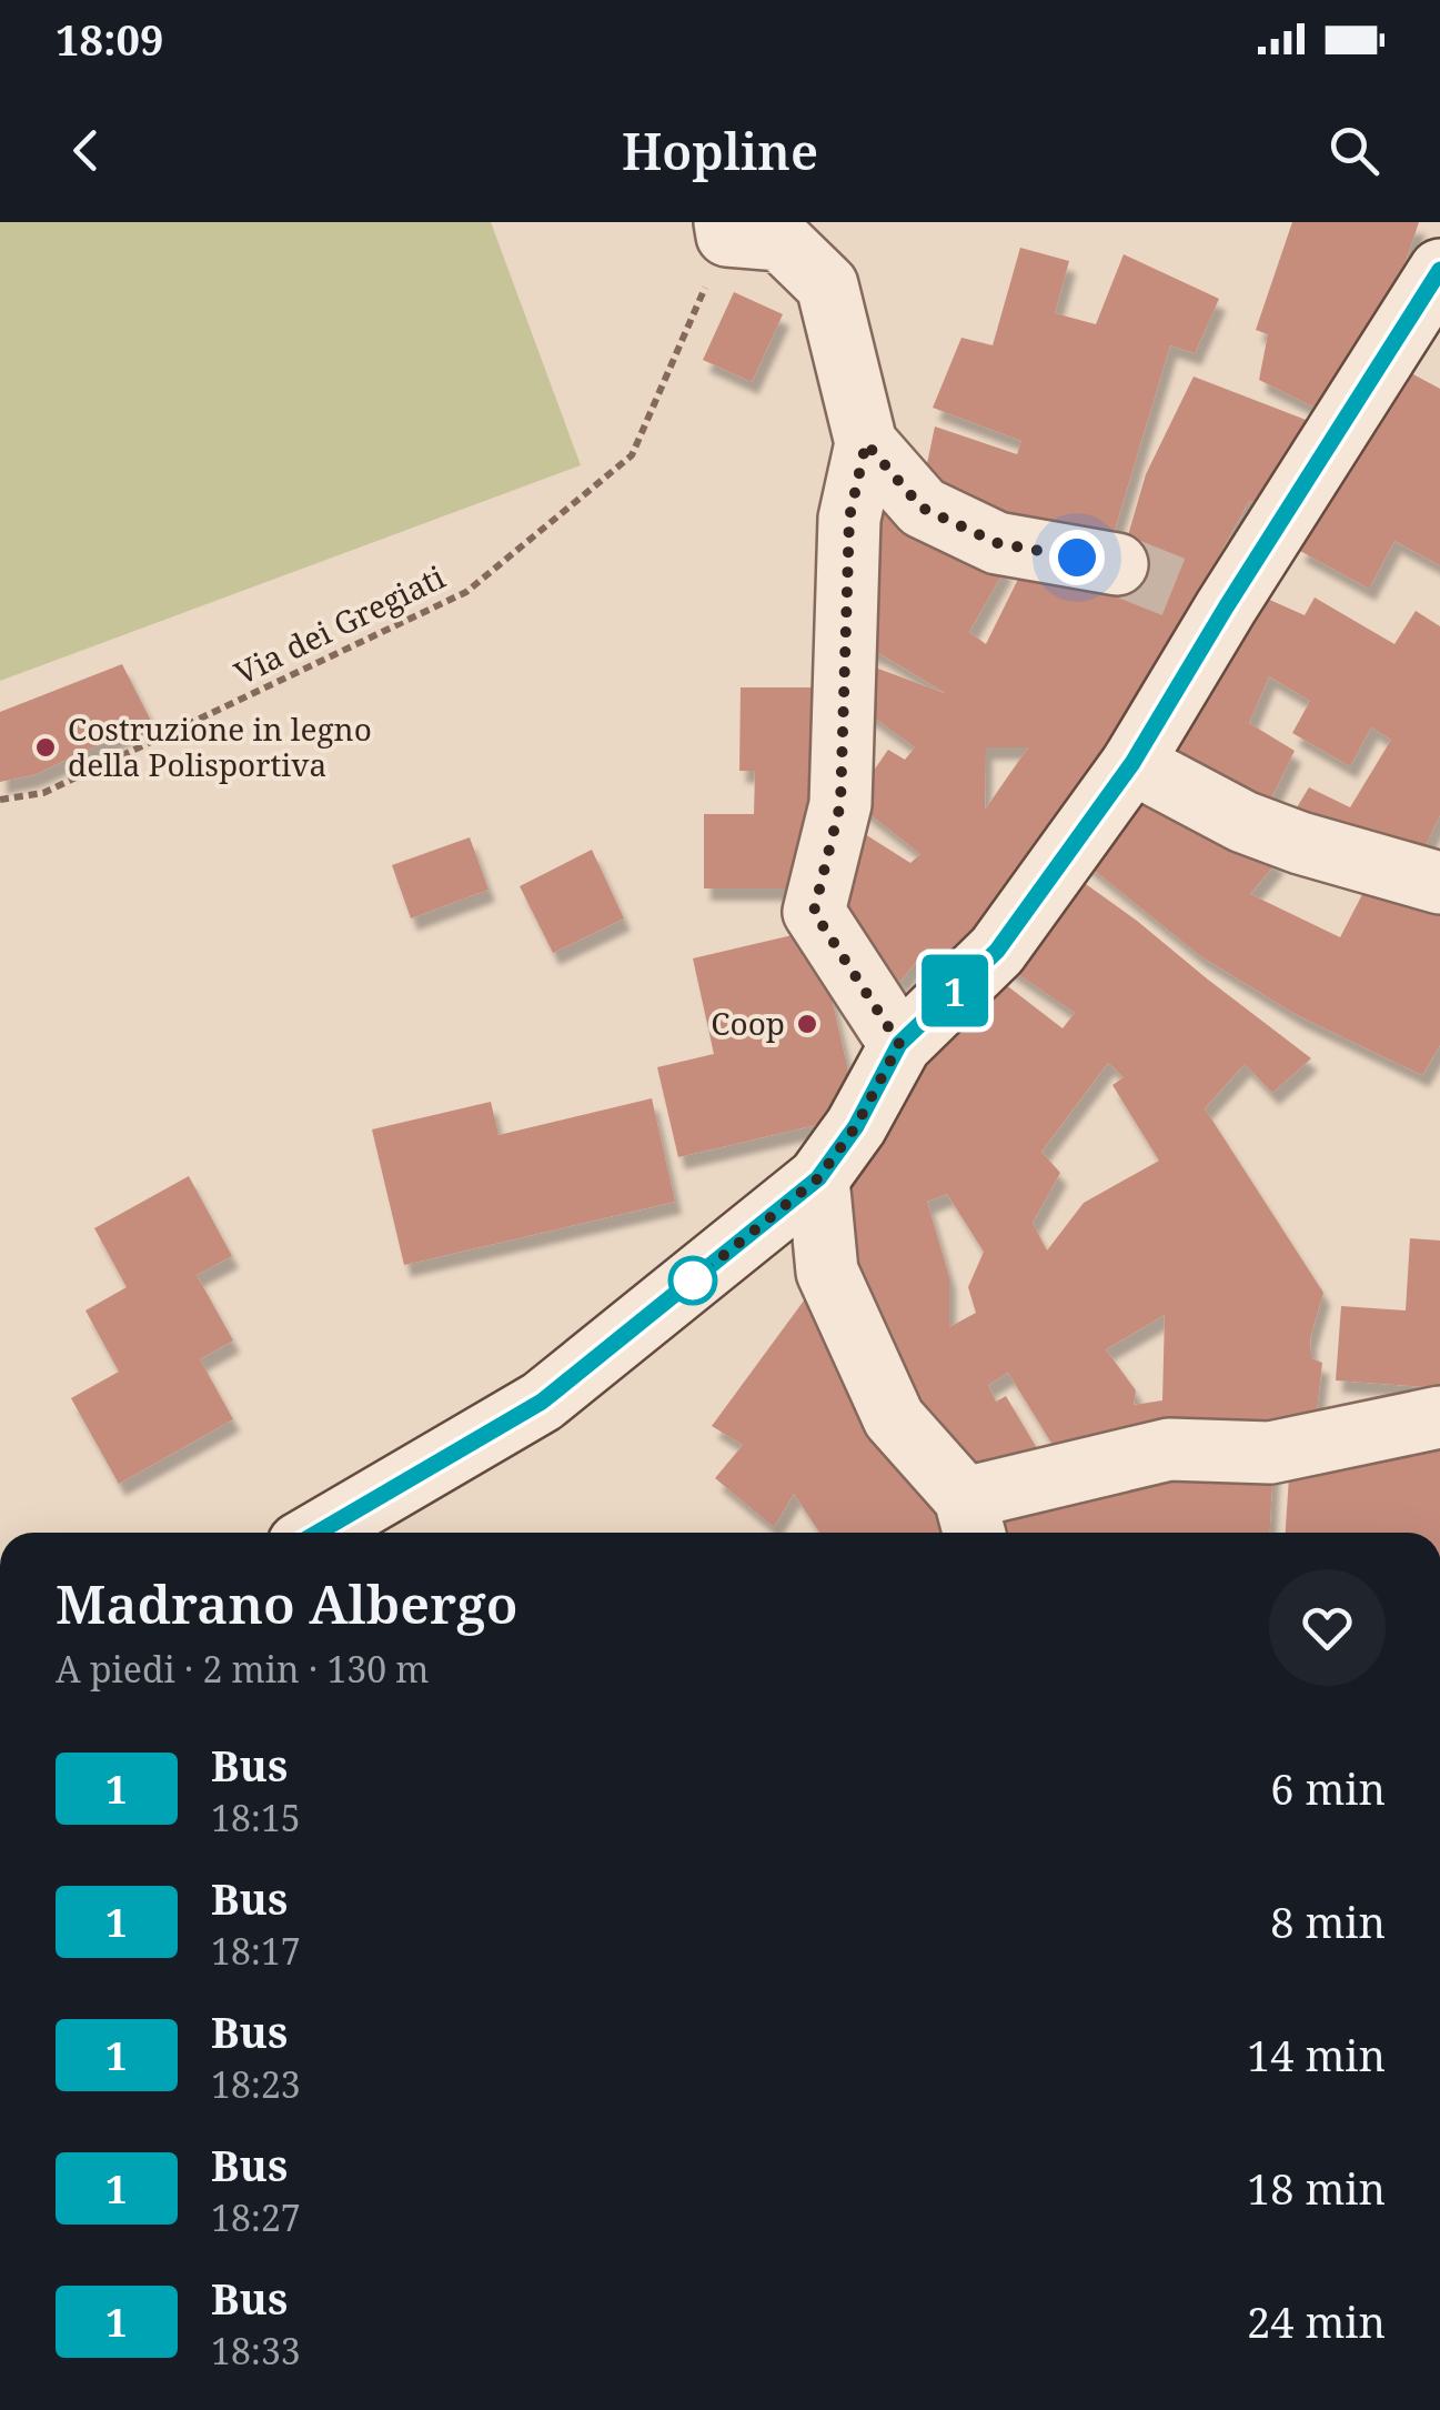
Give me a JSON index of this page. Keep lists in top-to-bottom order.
{
  "streets": {
    "path": ["Via dei Gregiati"]
  },
  "places": ["Costruzione in legno della Polisportiva", "Coop"],
  "lines": ["bus line 1"],
  "page": {
    "status": "18:09",
    "header": "Hopline",
    "on_map": "1",
    "heading": ["Madrano Albergo", "A piedi · 2 min · 130 m"],
    "list": [
      {
        "mark": "1",
        "name": "Bus",
        "note": "18:15",
        "value": "6 min"
      },
      {
        "mark": "1",
        "name": "Bus",
        "note": "18:17",
        "value": "8 min"
      },
      {
        "mark": "1",
        "name": "Bus",
        "note": "18:23",
        "value": "14 min"
      },
      {
        "mark": "1",
        "name": "Bus",
        "note": "18:27",
        "value": "18 min"
      },
      {
        "mark": "1",
        "name": "Bus",
        "note": "18:33",
        "value": "24 min"
      }
    ]
  }
}
